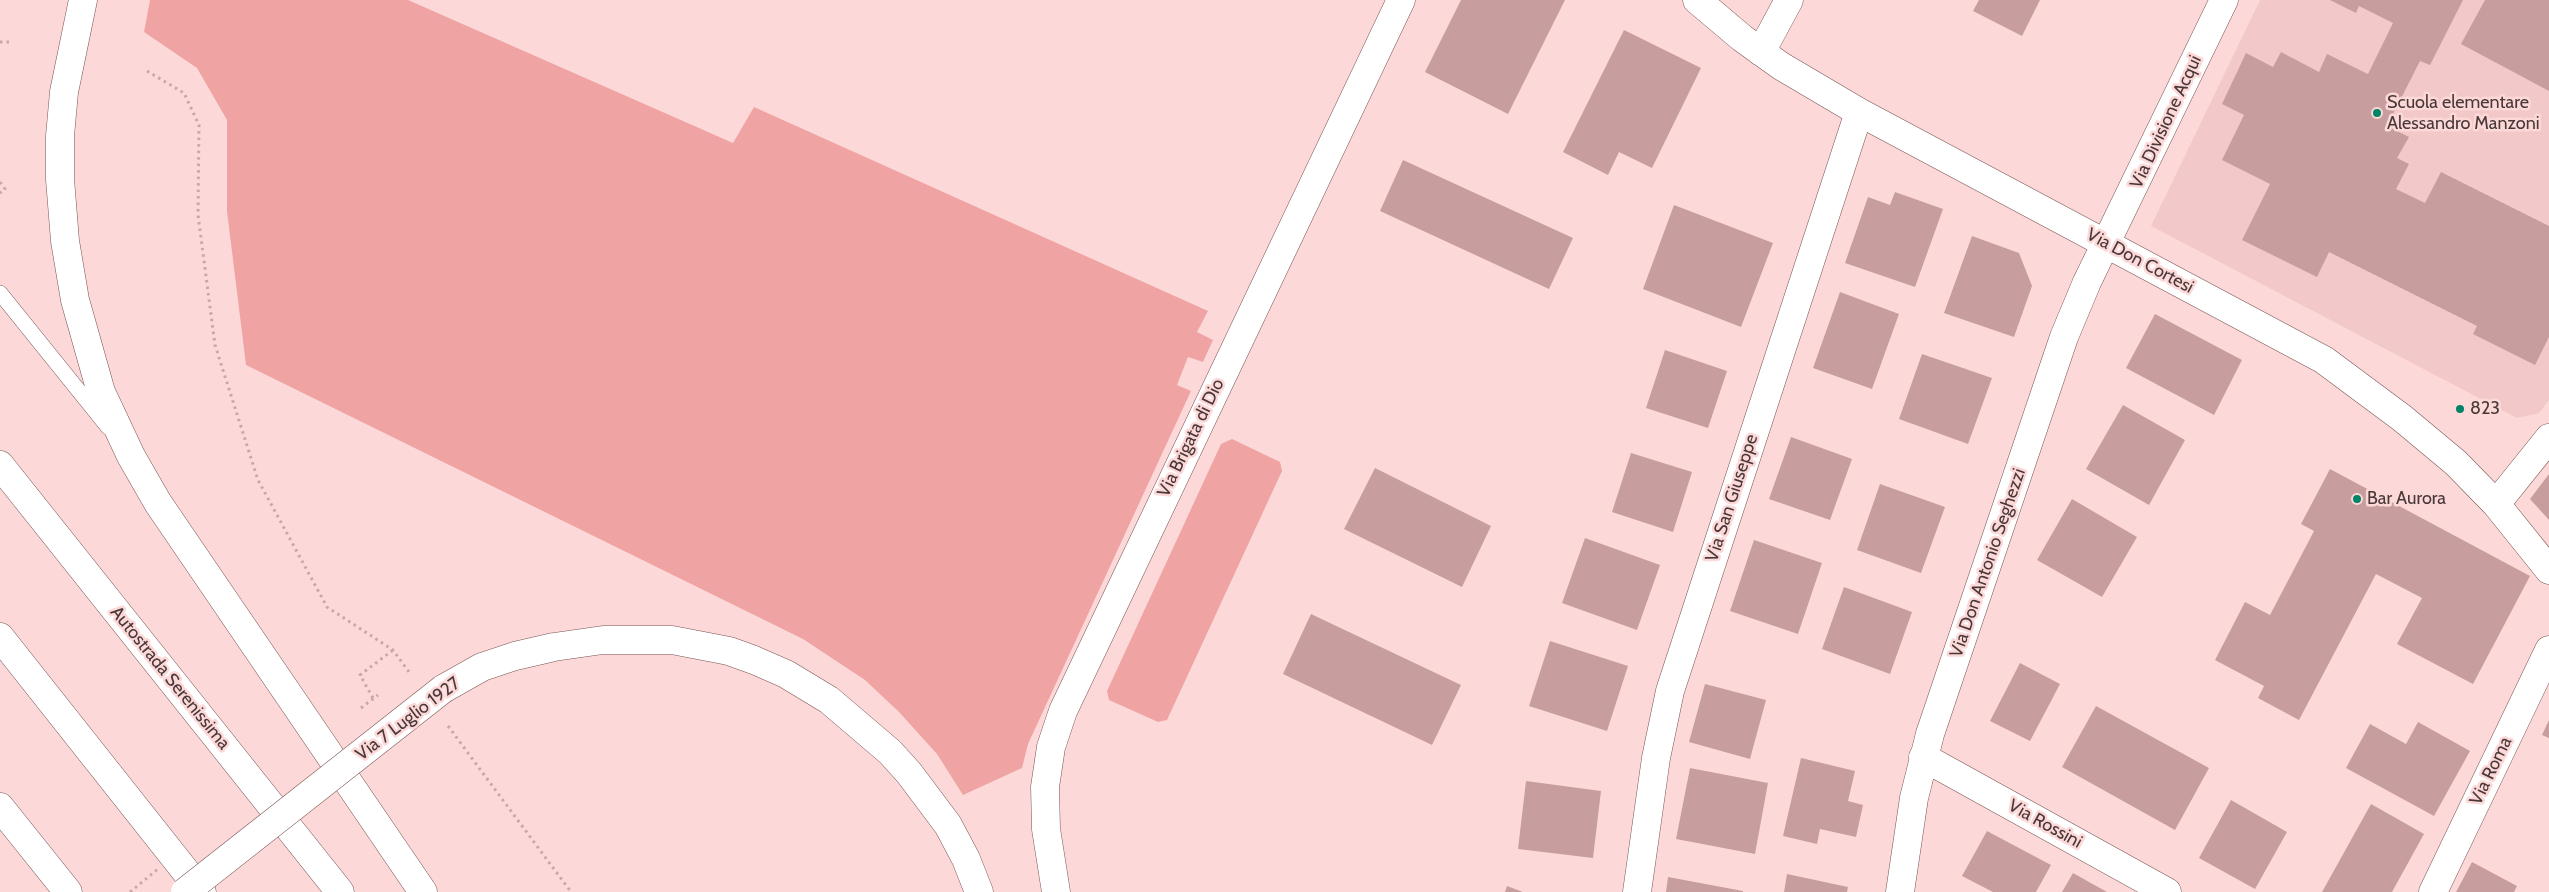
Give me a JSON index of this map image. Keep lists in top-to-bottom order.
{
  "streets": {
    "main road": [
      "Via Divisione Acqui",
      "Via Don Cortesi",
      "Via Brigata di Dio",
      "Via San Giuseppe",
      "Via Don Antonio Seghezzi",
      "Autostrada Serenissima",
      "Via 7 Luglio 1927",
      "Via Roma",
      "Via Rossini"
    ]
  },
  "crossings": [
    ["Via Divisione Acqui", "Via Don Cortesi"],
    ["Via Divisione Acqui", "Via Don Antonio Seghezzi"],
    ["Via Don Cortesi", "Via San Giuseppe"],
    ["Via Don Cortesi", "Via Don Antonio Seghezzi"],
    ["Via Don Antonio Seghezzi", "Via Rossini"]
  ],
  "places": ["Scuola elementare Alessandro Manzoni", "823", "Bar Aurora"]
}
